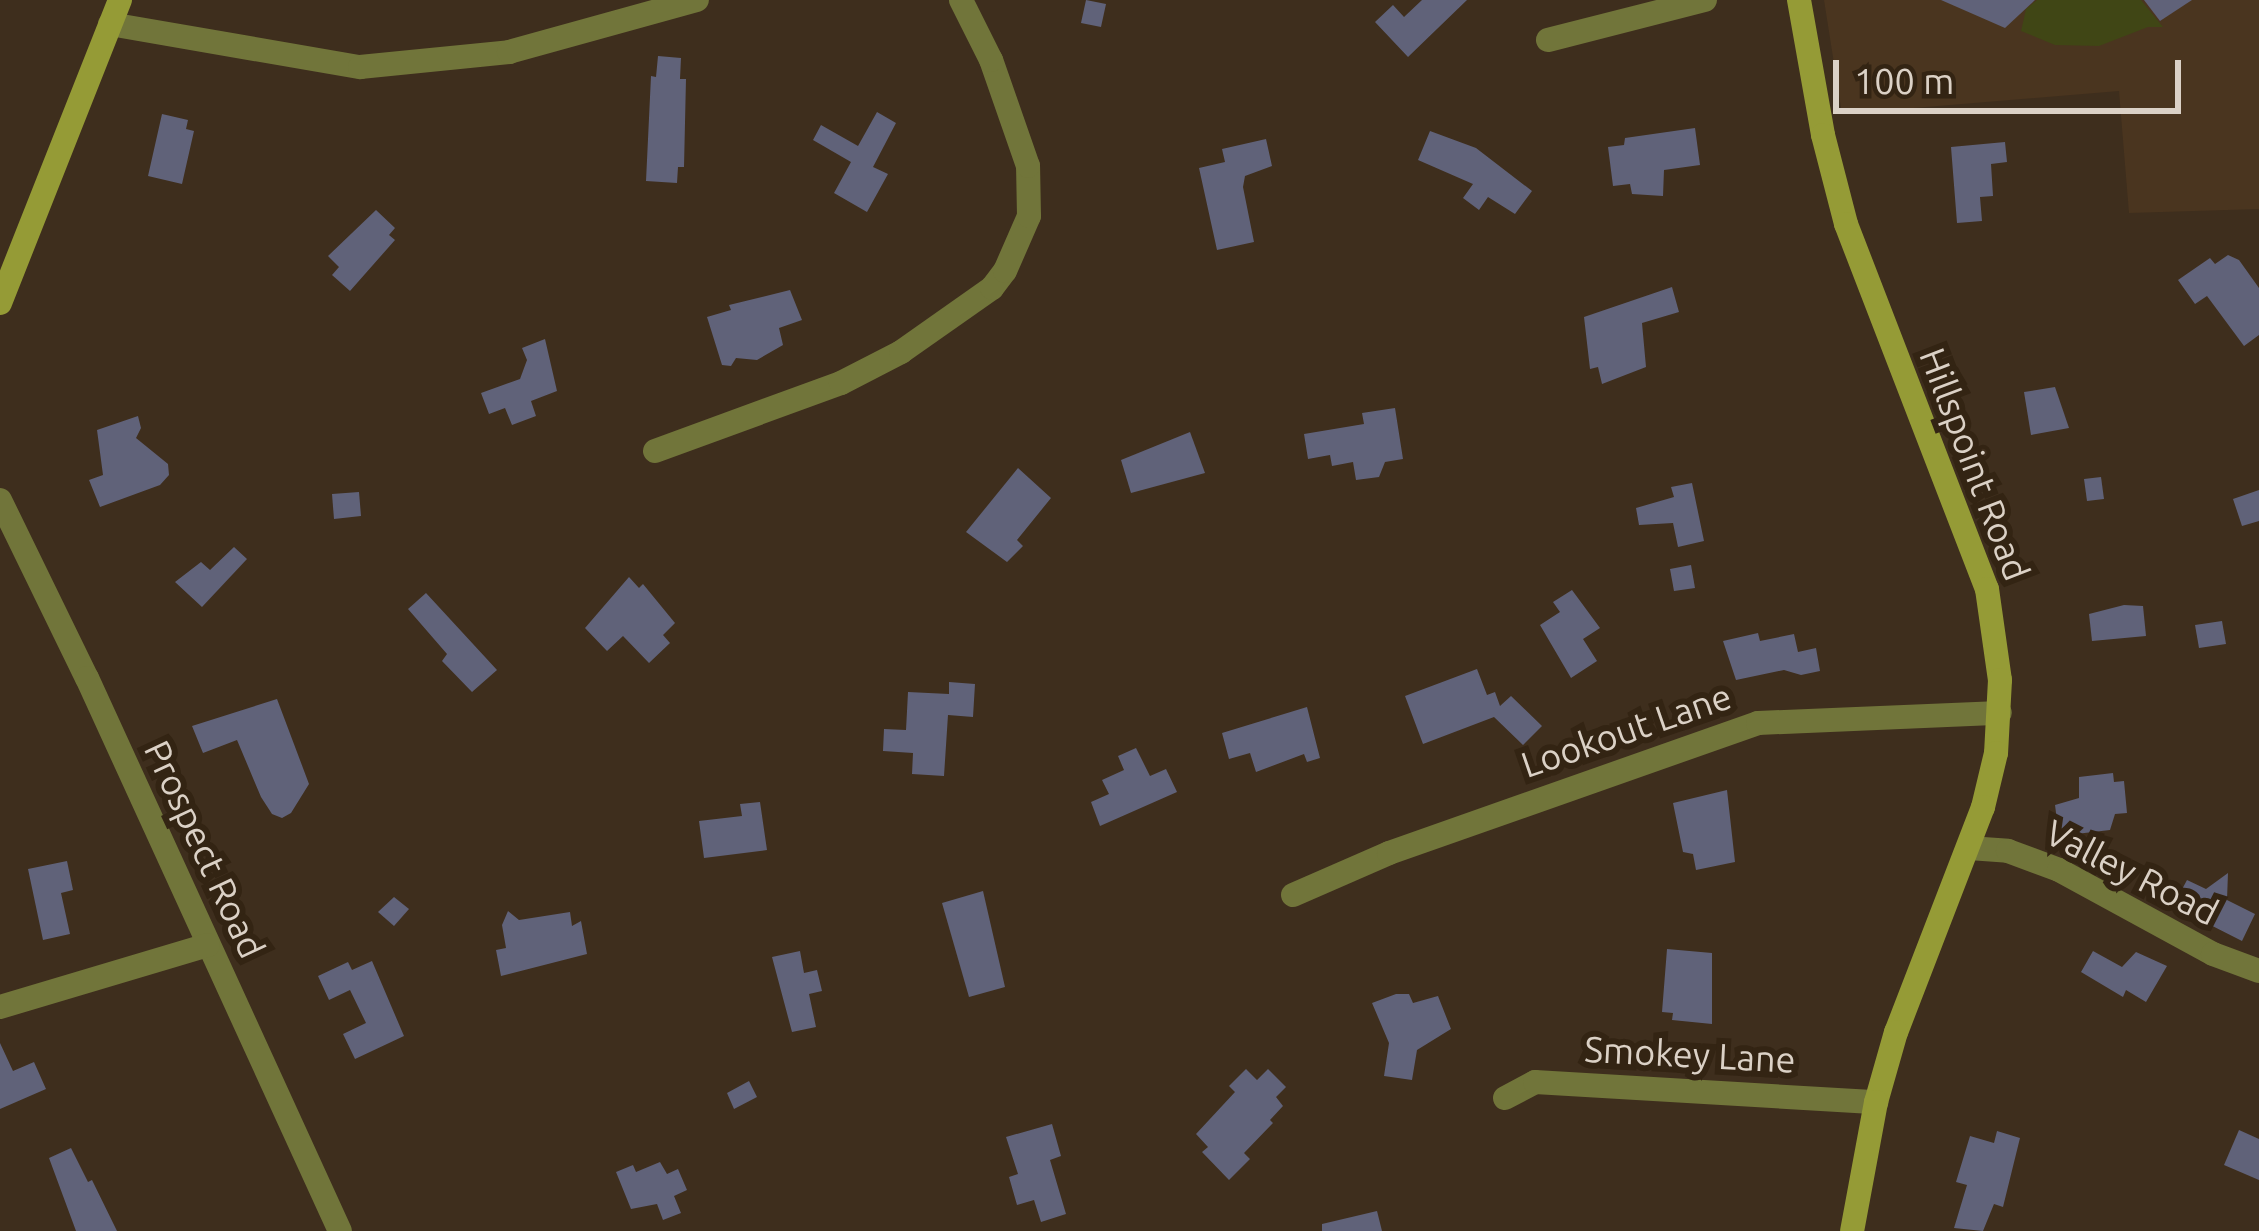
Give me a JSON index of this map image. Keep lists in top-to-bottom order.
{
  "streets": {
    "street": [
      "Hillspoint Road",
      "Lookout Lane",
      "Prospect Road",
      "Valley Road",
      "Smokey Lane"
    ]
  },
  "crossings": [
    ["Hillspoint Road", "Lookout Lane"],
    ["Hillspoint Road", "Valley Road"],
    ["Hillspoint Road", "Smokey Lane"]
  ],
  "scale_bar": "100 m"
}
